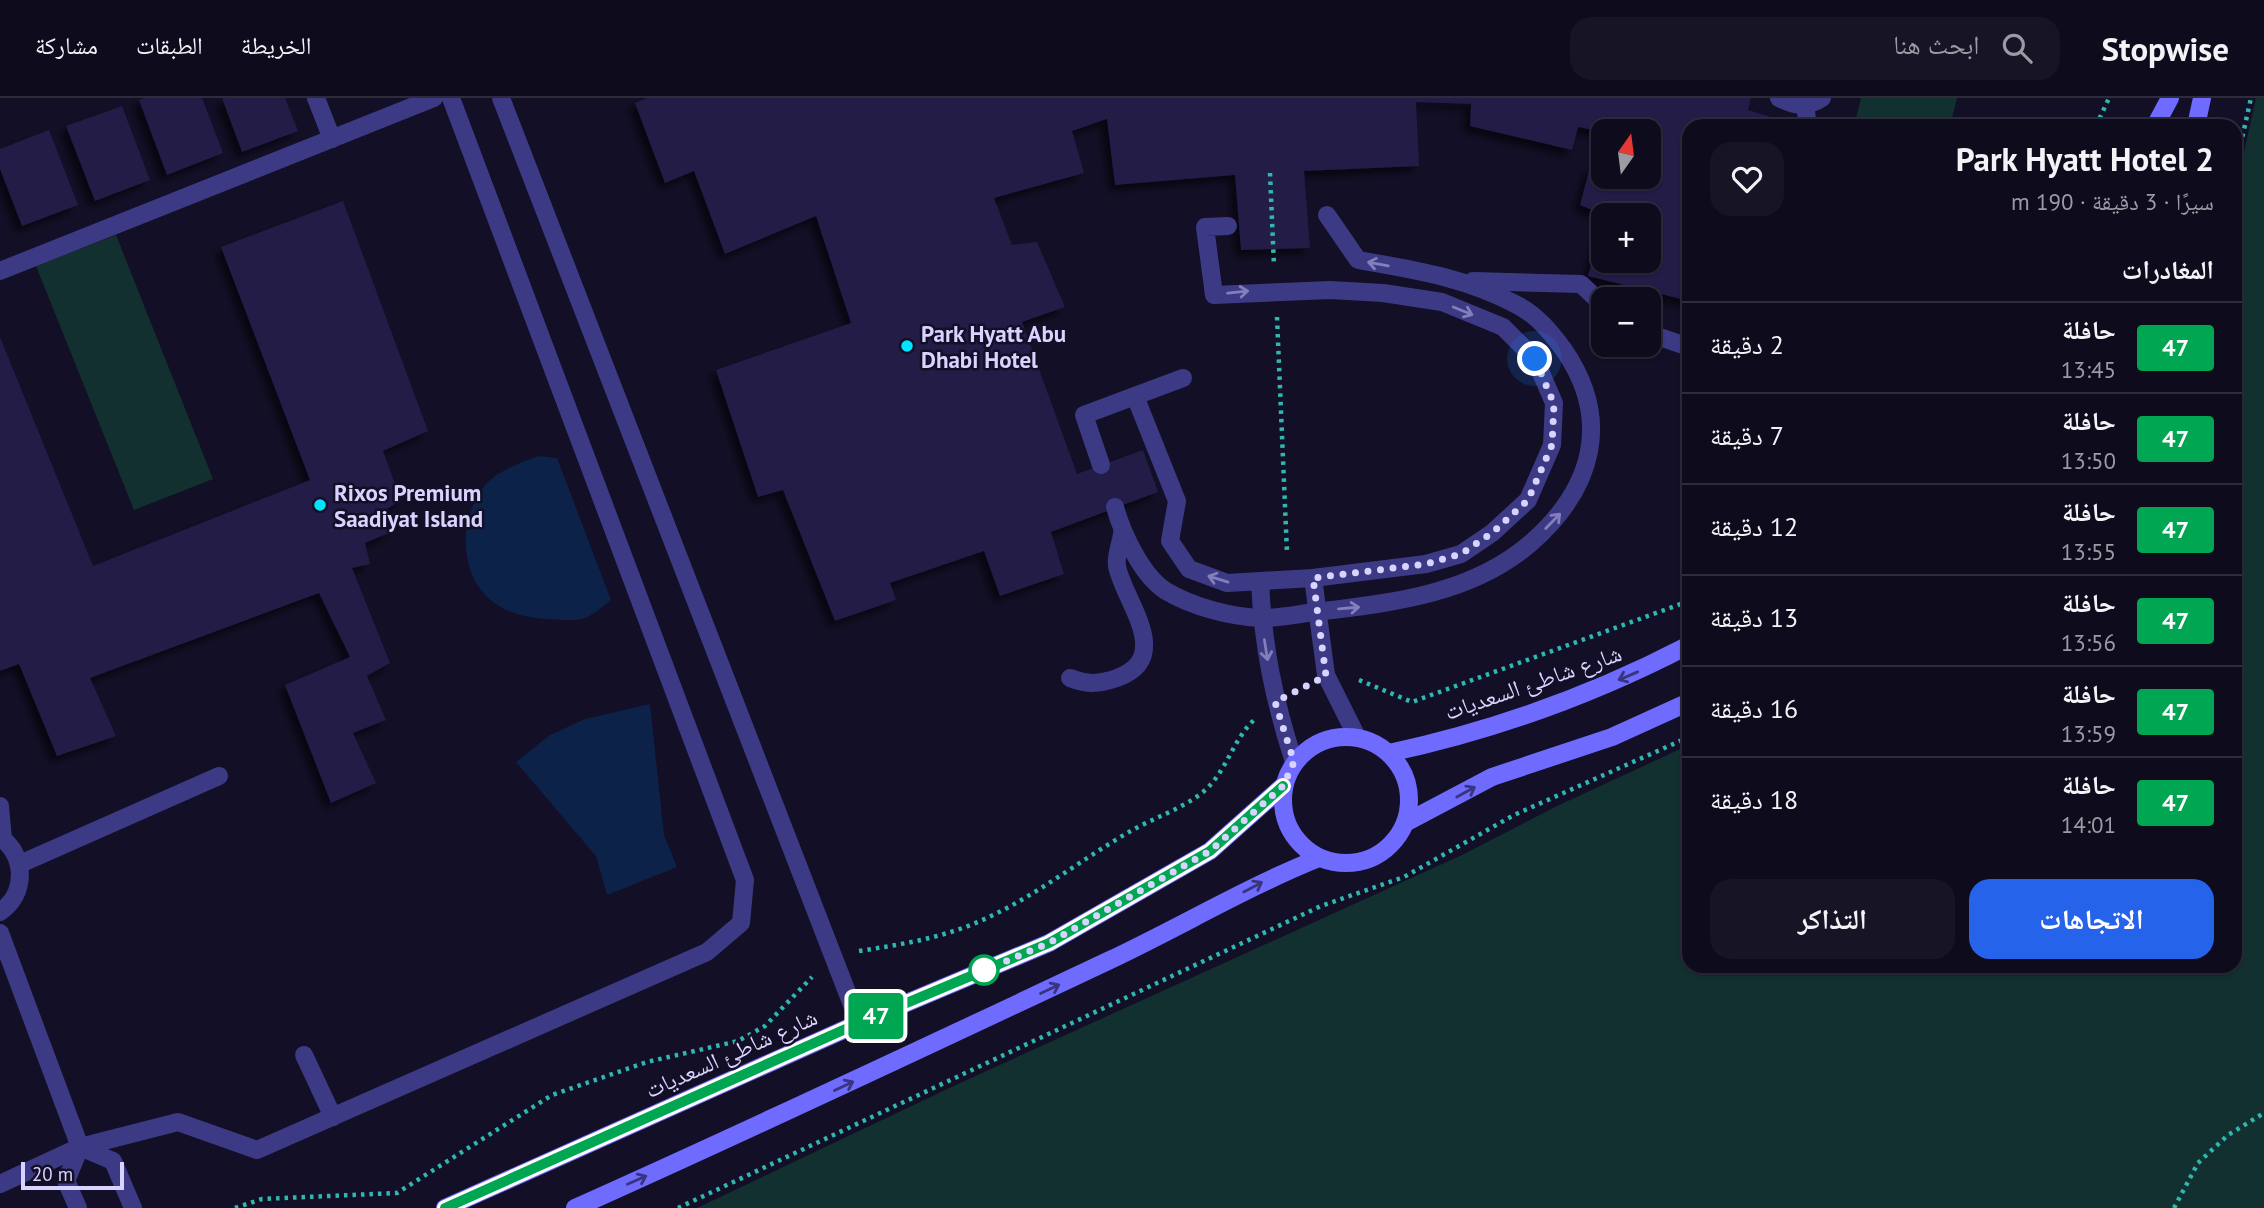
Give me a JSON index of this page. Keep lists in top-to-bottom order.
{
  "streets": {
    "street": ["شارع شاطئ السعديات"]
  },
  "places": ["Park Hyatt Abu Dhabi Hotel", "Rixos Premium Saadiyat Island"],
  "lines": ["bus line 47"],
  "scale_bar": "20 m",
  "north": "top",
  "page": {
    "header": "Stopwise",
    "search": "ابحث هنا",
    "nav": ["الخريطة", "الطبقات", "مشاركة"],
    "on_map": "47",
    "map_buttons": ["+", "−"],
    "heading": [
      ["Park Hyatt Hotel 2", "سيرًا · 3 دقيقة · 190 m"],
      "المغادرات"
    ],
    "list": [
      {
        "mark": "47",
        "name": "حافلة",
        "note": "13:45",
        "value": "2 دقيقة"
      },
      {
        "mark": "47",
        "name": "حافلة",
        "note": "13:50",
        "value": "7 دقيقة"
      },
      {
        "mark": "47",
        "name": "حافلة",
        "note": "13:55",
        "value": "12 دقيقة"
      },
      {
        "mark": "47",
        "name": "حافلة",
        "note": "13:56",
        "value": "13 دقيقة"
      },
      {
        "mark": "47",
        "name": "حافلة",
        "note": "13:59",
        "value": "16 دقيقة"
      },
      {
        "mark": "47",
        "name": "حافلة",
        "note": "14:01",
        "value": "18 دقيقة"
      }
    ],
    "buttons": ["الاتجاهات", "التذاكر"],
    "scale": "20 m"
  }
}
